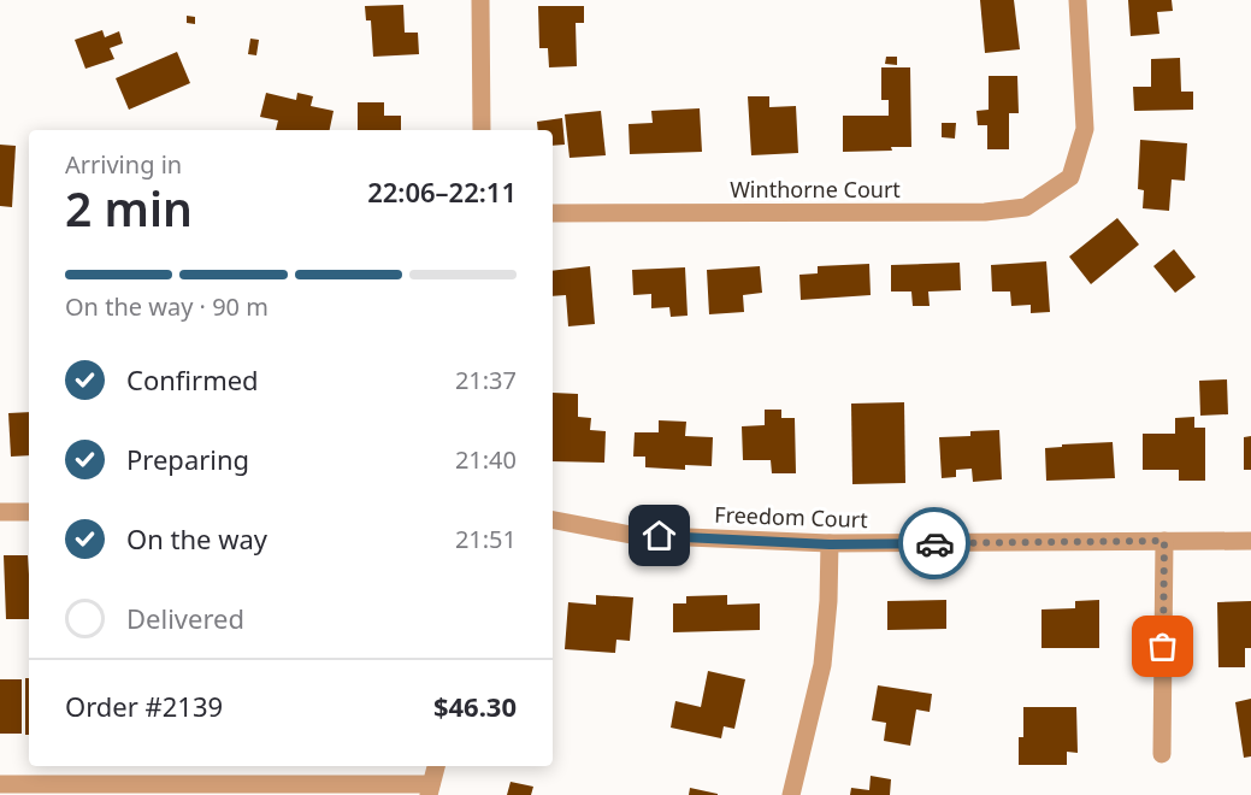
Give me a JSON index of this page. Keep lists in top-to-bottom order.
{
  "streets": {
    "street": ["Winthorne Court", "Freedom Court"]
  },
  "page": {
    "heading": ["2 min", "Arriving in", "22:06–22:11"],
    "panel": ["Order #2139", "$46.30"],
    "bar": "On the way · 90 m",
    "list": [
      ["Confirmed", "21:37"],
      ["Preparing", "21:40"],
      ["On the way", "21:51"],
      "Delivered"
    ]
  }
}
